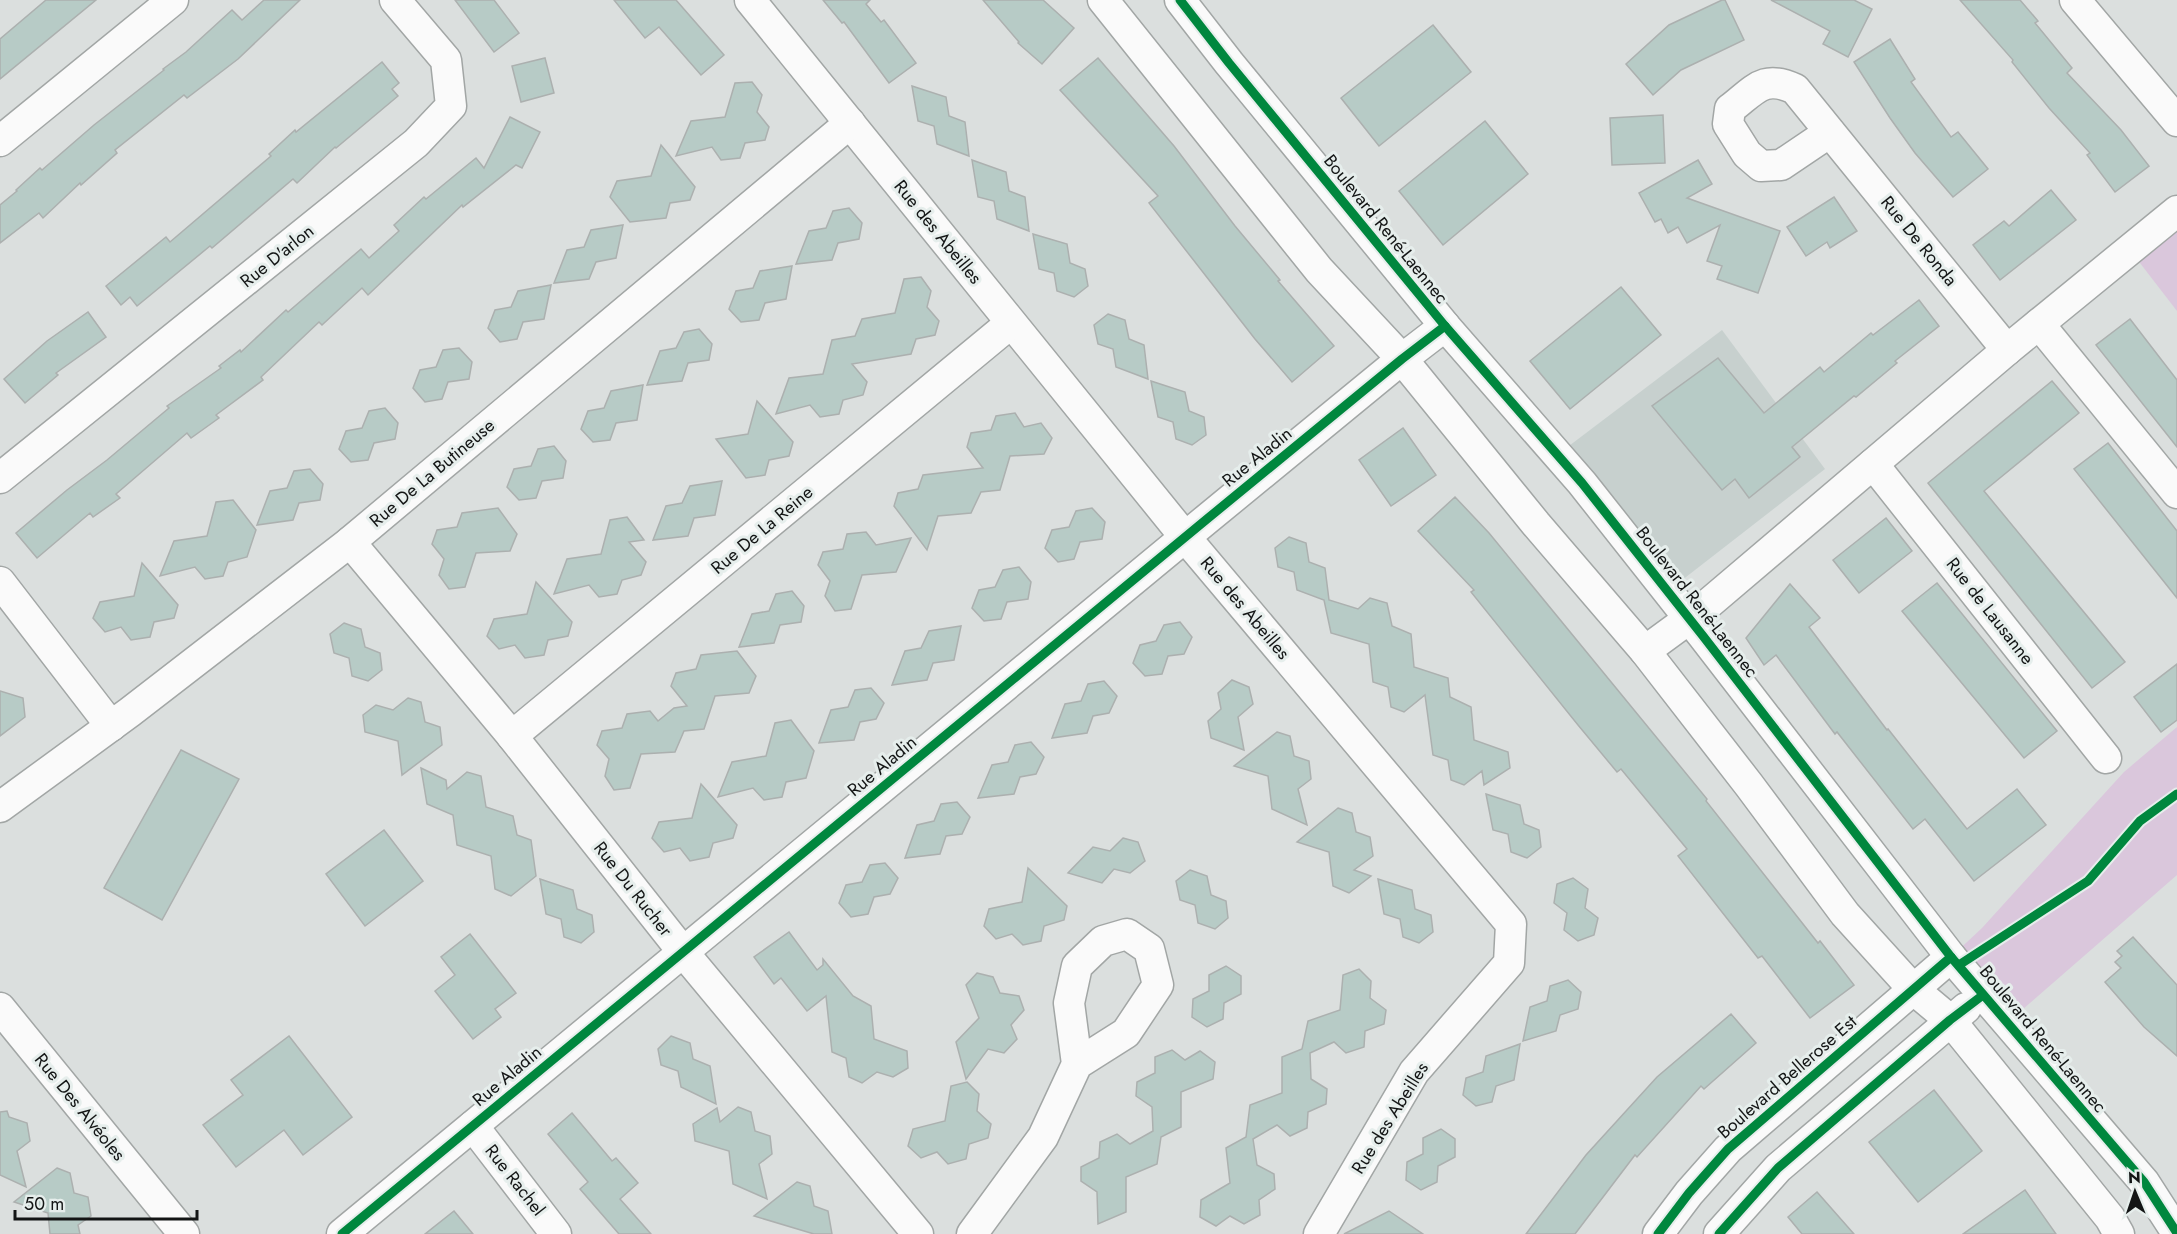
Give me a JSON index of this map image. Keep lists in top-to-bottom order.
{
  "streets": {
    "street": [
      "Boulevard René-Laennec",
      "Rue des Abeilles",
      "Rue De Ronda",
      "Rue D'arlon",
      "Rue Aladin",
      "Rue De La Butineuse",
      "Rue De La Reine",
      "Rue de Lausanne",
      "Rue Du Rucher",
      "Boulevard Bellerose Est",
      "Rue Des Alvéoles",
      "Rue Rachel"
    ]
  },
  "crossings": [
    ["Boulevard René-Laennec", "Rue Aladin"],
    ["Boulevard René-Laennec", "Boulevard Bellerose Est"],
    ["Rue des Abeilles", "Rue Aladin"],
    ["Rue des Abeilles", "Rue De La Butineuse"],
    ["Rue des Abeilles", "Rue De La Reine"],
    ["Rue Aladin", "Rue Du Rucher"],
    ["Rue Aladin", "Rue Rachel"],
    ["Rue De La Butineuse", "Rue Du Rucher"],
    ["Rue De La Reine", "Rue Du Rucher"]
  ],
  "scale_bar": "50 m",
  "north": "top"
}
